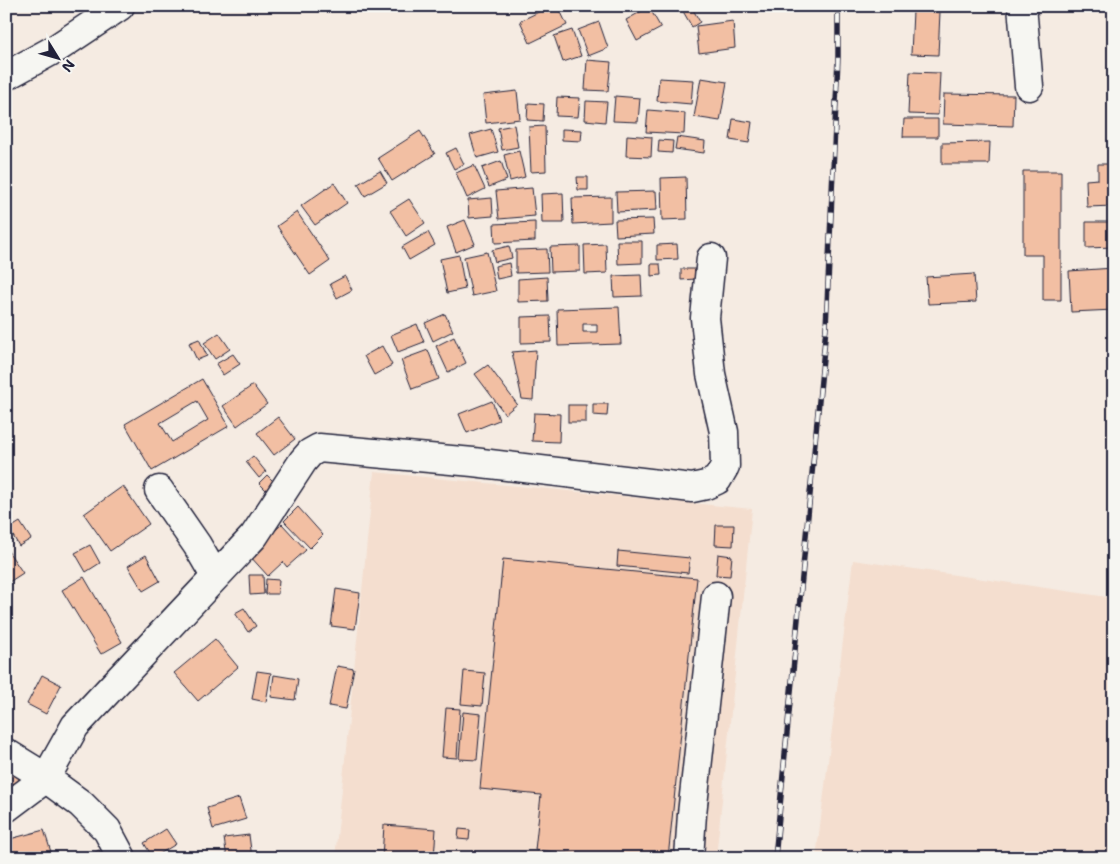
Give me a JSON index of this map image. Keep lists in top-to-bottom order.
{
  "north": "bottom right"
}
